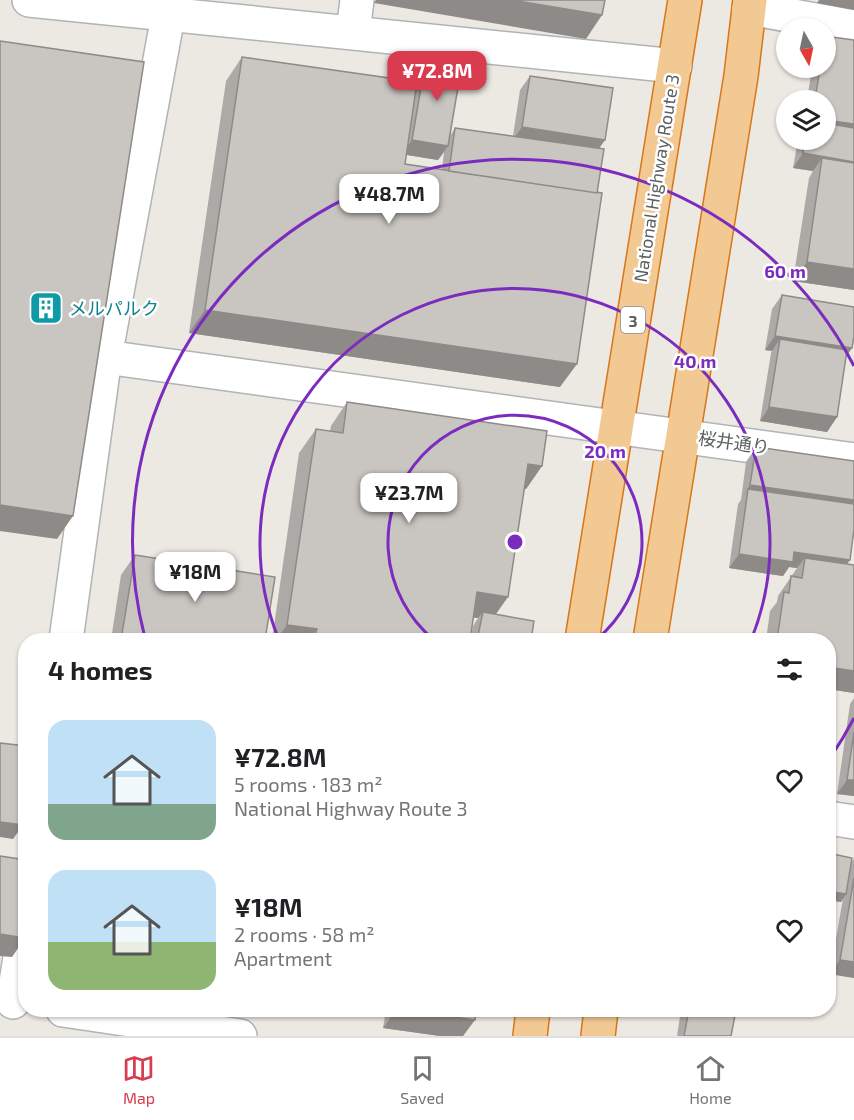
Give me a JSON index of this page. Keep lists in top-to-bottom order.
{
  "streets": {
    "highway": ["National Highway Route 3", "3"],
    "street": ["桜井通り"]
  },
  "crossings": [
    ["National Highway Route 3", "桜井通り"]
  ],
  "places": {
    "building": ["メルパルク"]
  },
  "north": "bottom",
  "page": {
    "price": [
      "¥72.8M",
      "¥48.7M",
      "¥23.7M",
      "¥18M"
    ],
    "heading": "4 homes",
    "list": [
      {
        "name": "¥72.8M",
        "note": "5 rooms · 183 m² · National Highway Route 3"
      },
      {
        "name": "¥18M",
        "note": "2 rooms · 58 m² · Apartment"
      }
    ],
    "tabs": ["Map", "Saved", "Home"]
  },
  "rings": ["60 m", "40 m", "20 m"]
}
